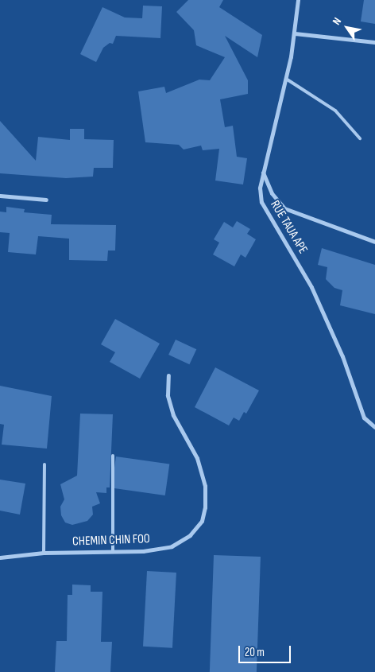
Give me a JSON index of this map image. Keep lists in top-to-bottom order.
{
  "streets": {
    "street": ["RUE TAUA APE", "CHEMIN CHIN FOO"]
  },
  "scale_bar": "20 m",
  "north": "top left"
}
